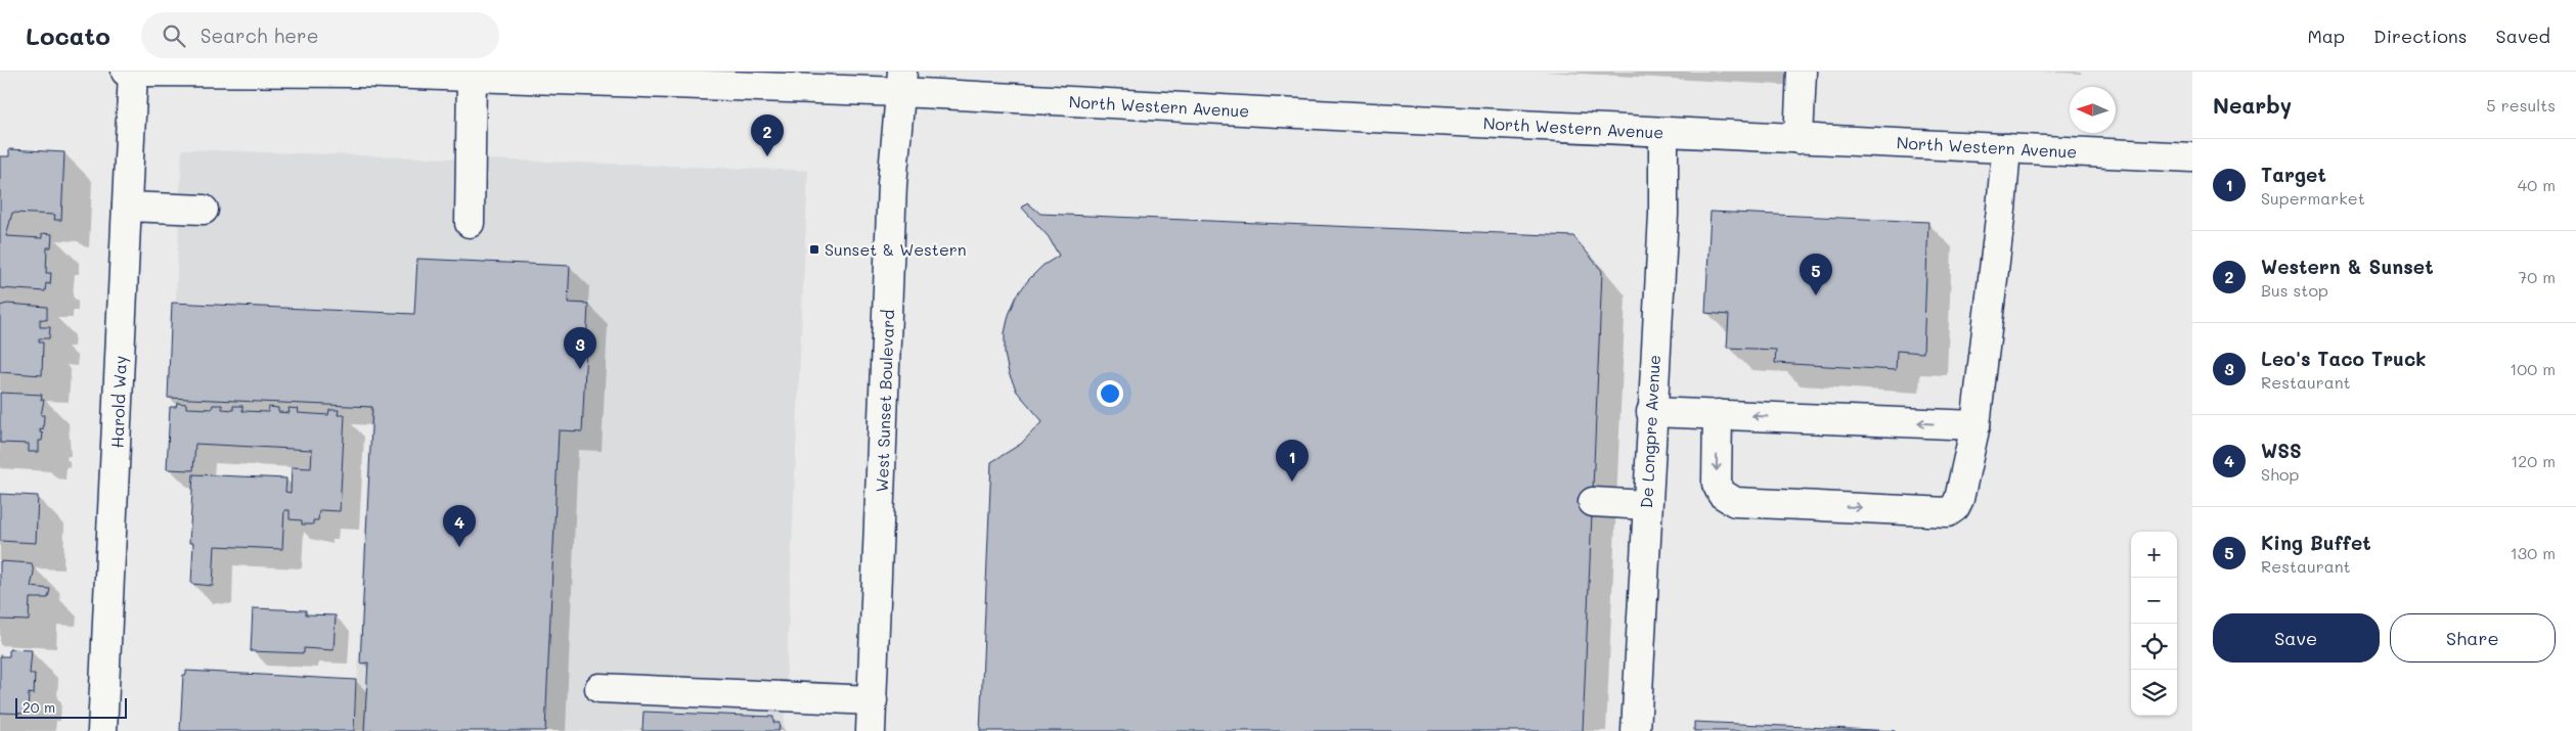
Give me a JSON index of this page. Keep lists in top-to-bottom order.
{
  "streets": {
    "main road": [
      "North Western Avenue",
      "West Sunset Boulevard",
      "Harold Way",
      "De Longpre Avenue"
    ]
  },
  "crossings": [
    ["North Western Avenue", "West Sunset Boulevard"],
    ["North Western Avenue", "Harold Way"],
    ["North Western Avenue", "De Longpre Avenue"]
  ],
  "places": {
    "transit": ["Sunset & Western"]
  },
  "scale_bar": "20 m",
  "north": "left",
  "page": {
    "header": "Locato",
    "search": "Search here",
    "nav": ["Map", "Directions", "Saved"],
    "heading": ["Nearby", "5 results"],
    "pins": [
      "2",
      "5",
      "3",
      "1",
      "4"
    ],
    "list": [
      {
        "mark": "1",
        "name": "Target",
        "note": "Supermarket",
        "value": "40 m"
      },
      {
        "mark": "2",
        "name": "Western & Sunset",
        "note": "Bus stop",
        "value": "70 m"
      },
      {
        "mark": "3",
        "name": "Leo's Taco Truck",
        "note": "Restaurant",
        "value": "100 m"
      },
      {
        "mark": "4",
        "name": "WSS",
        "note": "Shop",
        "value": "120 m"
      },
      {
        "mark": "5",
        "name": "King Buffet",
        "note": "Restaurant",
        "value": "130 m"
      }
    ],
    "map_buttons": ["+", "−"],
    "buttons": ["Save", "Share"],
    "scale": "20 m"
  }
}
